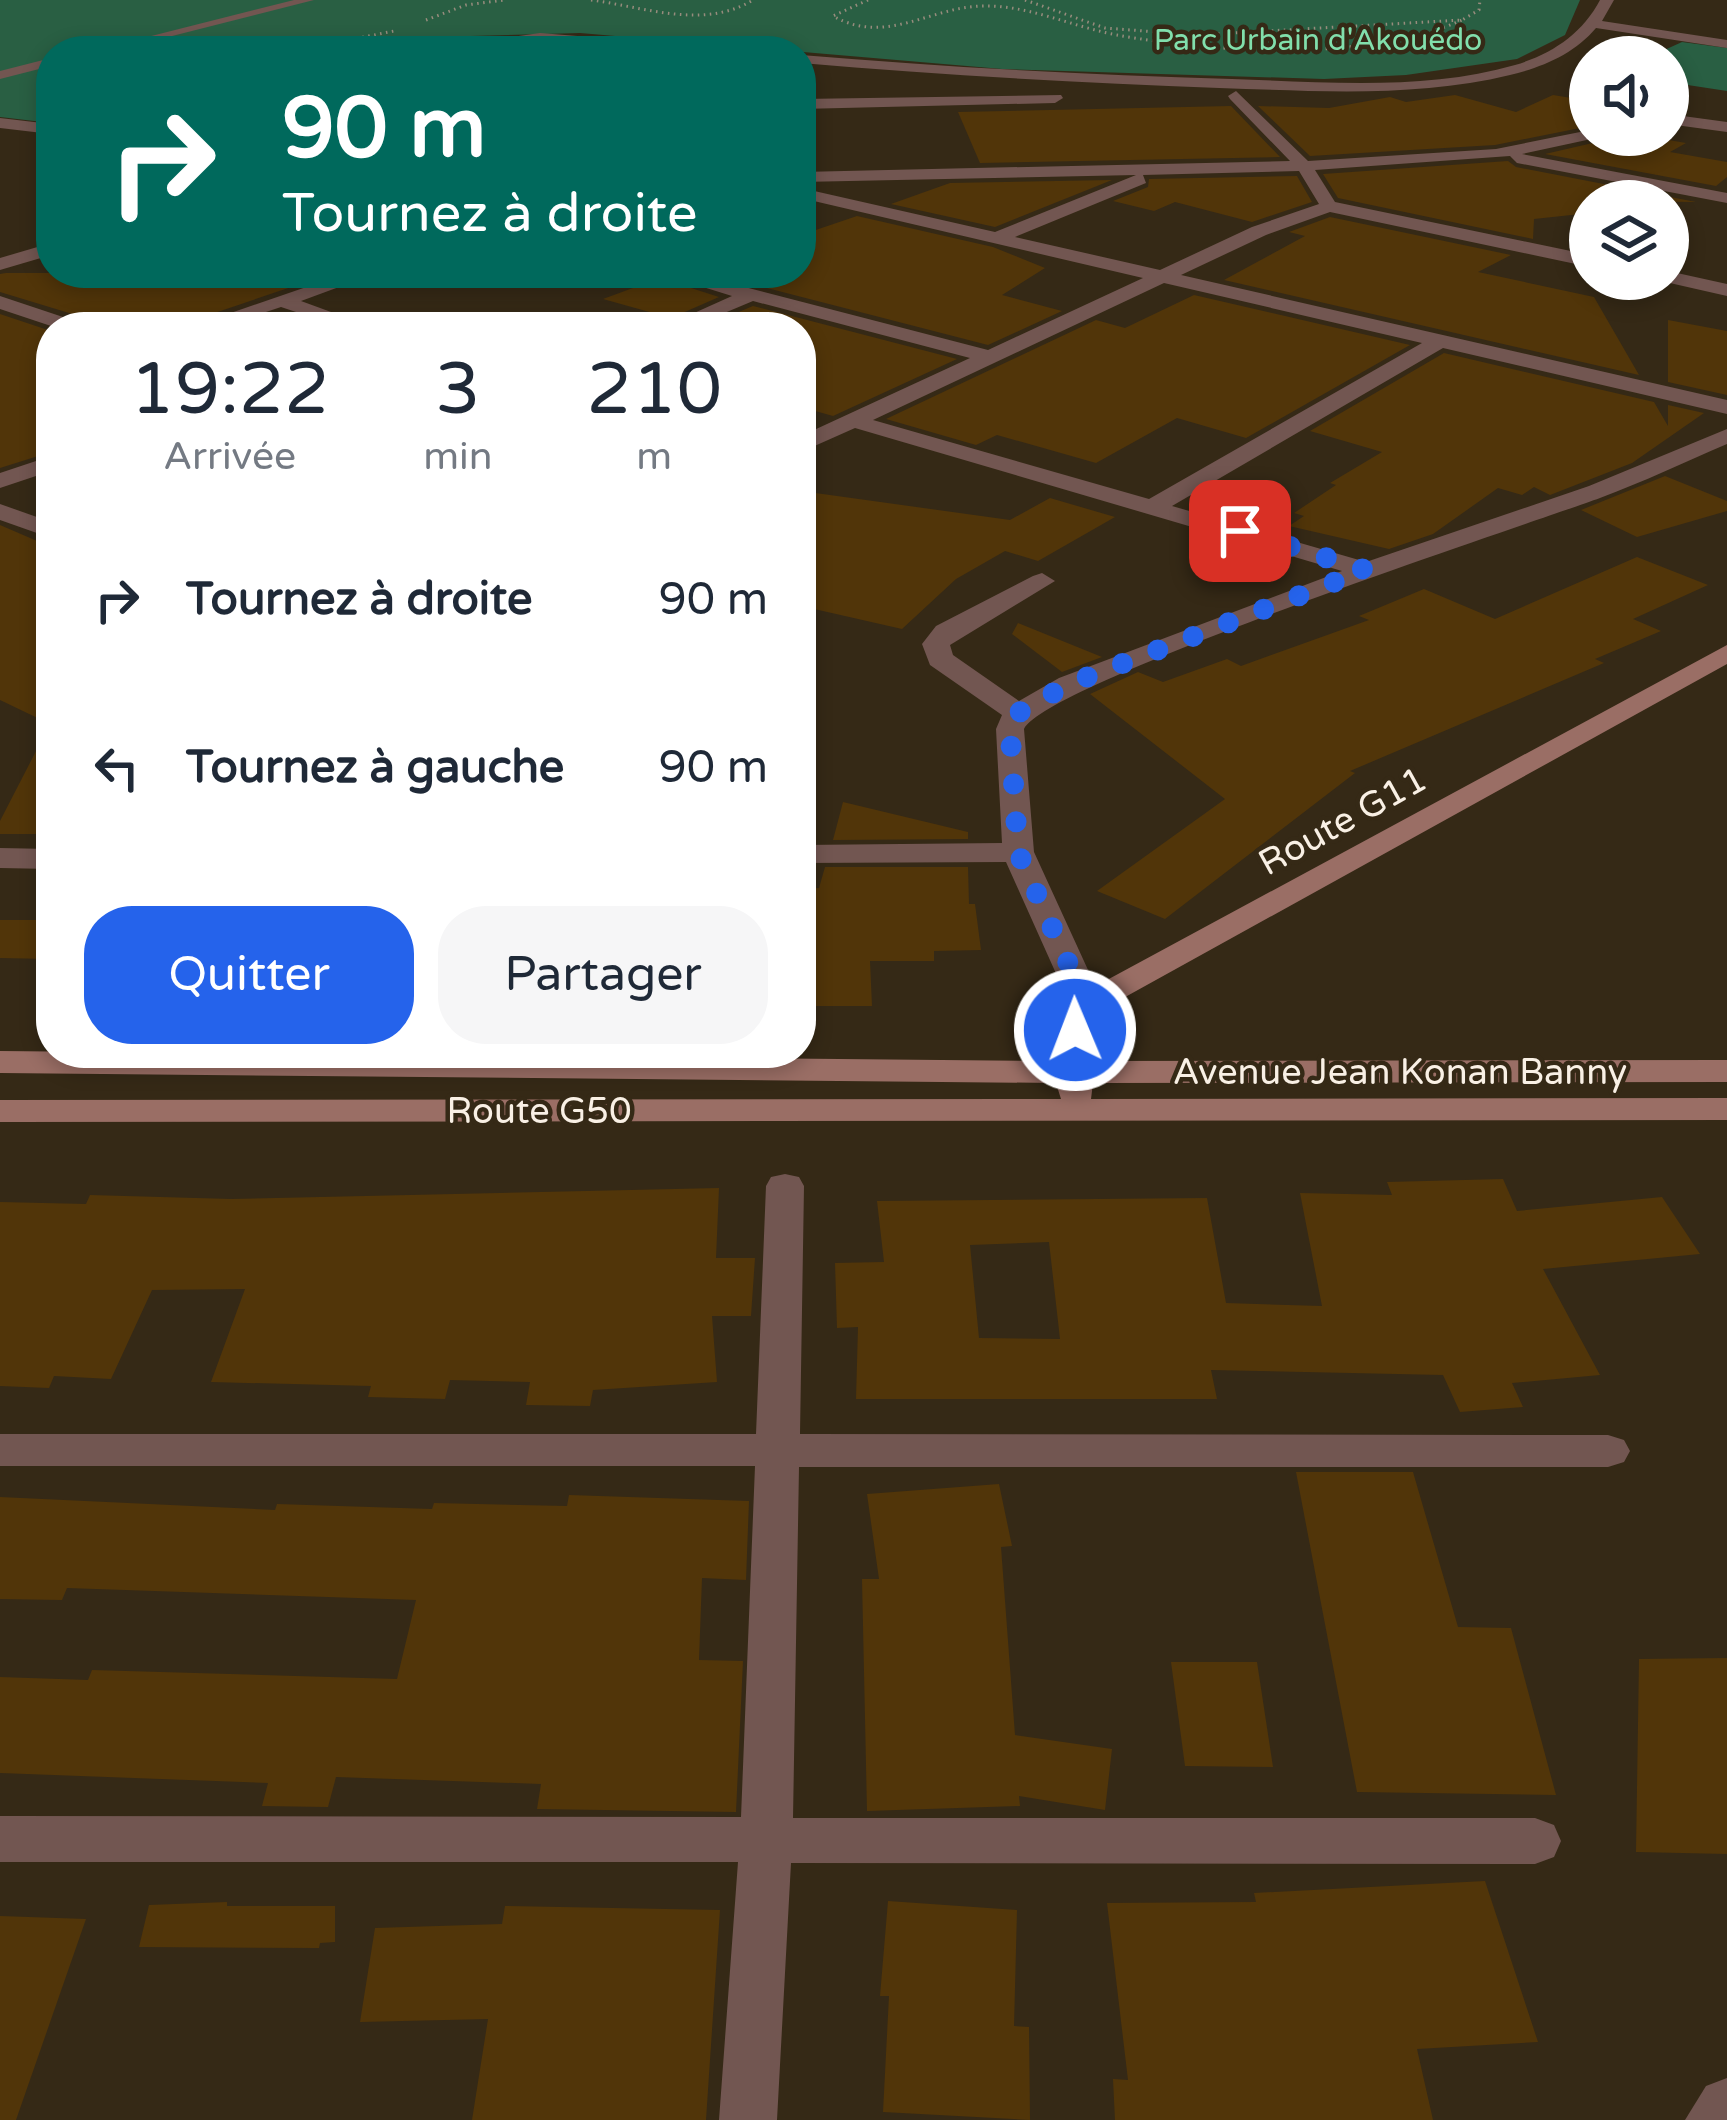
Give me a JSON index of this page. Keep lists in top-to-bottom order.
{
  "streets": {
    "street": ["Route G11", "Avenue Jean Konan Banny", "Route G50"]
  },
  "crossings": [
    ["Avenue Jean Konan Banny", "Route G50"]
  ],
  "parks": ["Parc Urbain d'Akouédo"],
  "page": {
    "turn": ["90 m", "Tournez à droite"],
    "eta": [
      "19:22",
      "Arrivée",
      "3",
      "min",
      "210",
      "m"
    ],
    "list": [
      {
        "name": "Tournez à droite",
        "value": "90 m"
      },
      {
        "name": "Tournez à gauche",
        "value": "90 m"
      }
    ],
    "buttons": ["Quitter", "Partager"]
  }
}
